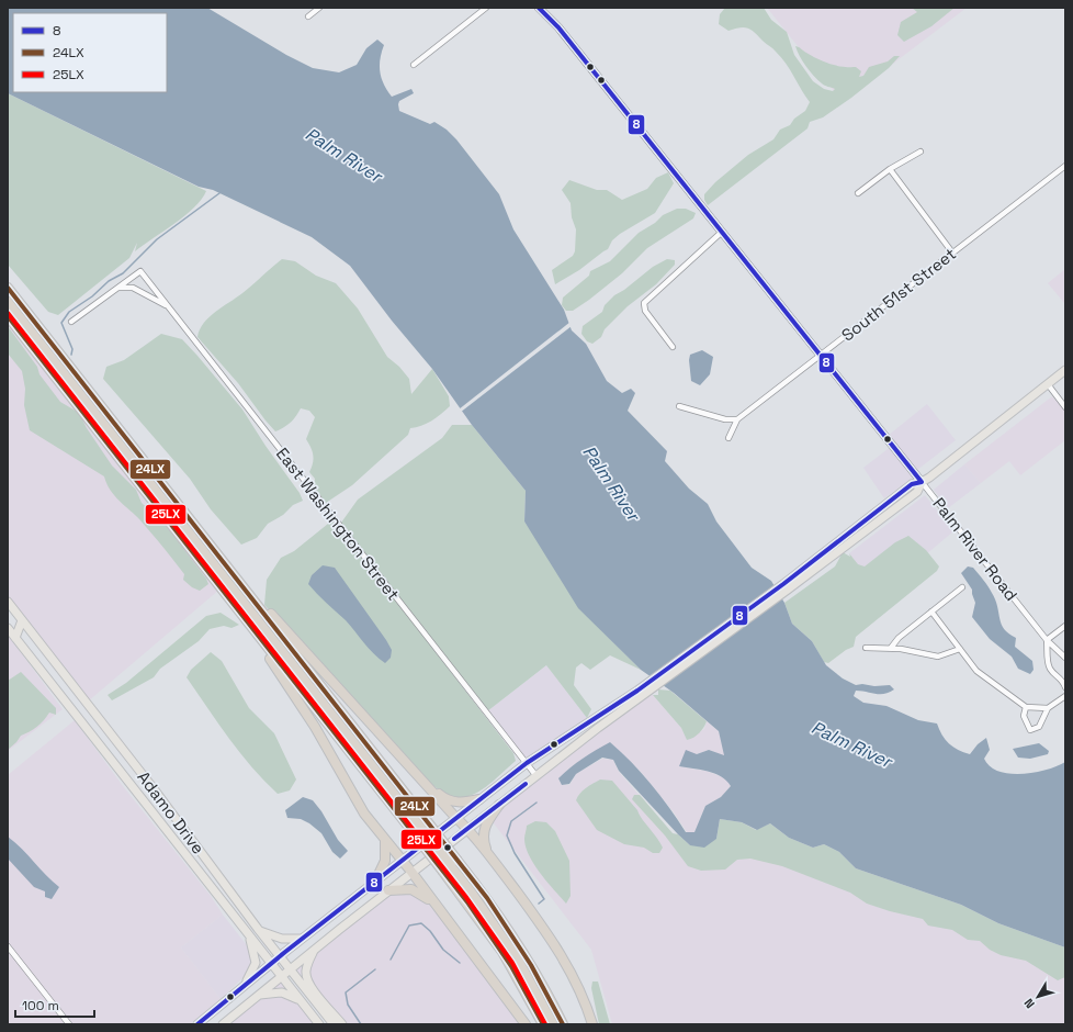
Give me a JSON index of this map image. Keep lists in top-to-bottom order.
{
  "streets": {
    "main road": ["Adamo Drive"],
    "street": ["South 51st Street", "East Washington Street", "Palm River Road"]
  },
  "crossings": [
    ["South 51st Street", "Palm River Road"]
  ],
  "water": ["Palm River"],
  "lines": ["transit line 8", "transit line 24LX", "transit line 25LX"],
  "legend": ["8", "24LX", "25LX"],
  "scale_bar": "100 m",
  "north": "bottom left"
}
